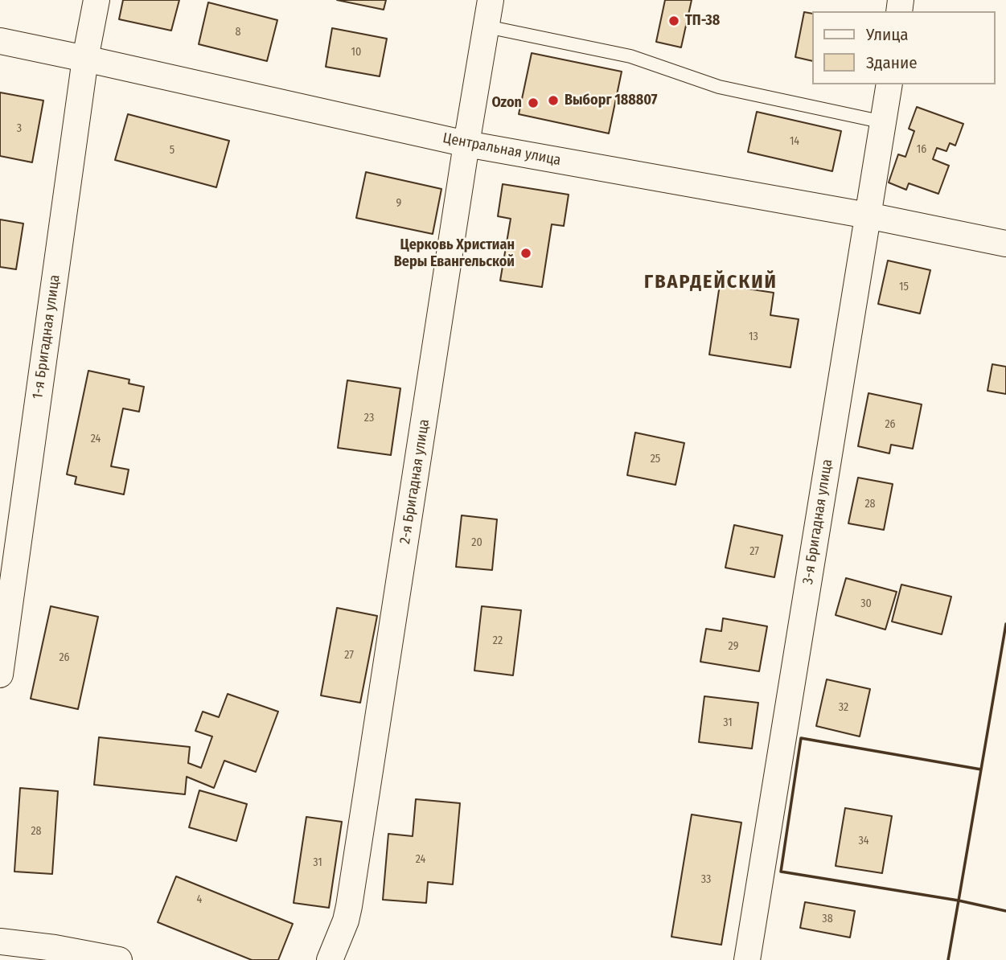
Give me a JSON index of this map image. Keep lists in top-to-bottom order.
{
  "streets": {
    "street": [
      "Центральная улица",
      "1-я Бригадная улица",
      "2-я Бригадная улица",
      "3-я Бригадная улица"
    ]
  },
  "crossings": [
    ["Центральная улица", "1-я Бригадная улица"],
    ["Центральная улица", "2-я Бригадная улица"],
    ["Центральная улица", "3-я Бригадная улица"]
  ],
  "districts": ["ГВАРДЕЙСКИЙ"],
  "places": [
    "ТП-38",
    "Выборг 188807",
    "Ozon",
    "Церковь Христиан Веры Евангельской"
  ],
  "house_numbers": [
    "8",
    "10",
    "3",
    "14",
    "16",
    "5",
    "9",
    "15",
    "13",
    "23",
    "26",
    "24",
    "25",
    "28",
    "20",
    "27",
    "30",
    "22",
    "29",
    "27",
    "26",
    "32",
    "31",
    "28",
    "34",
    "24",
    "31",
    "33",
    "4",
    "38"
  ],
  "legend": ["Улица", "Здание"]
}
